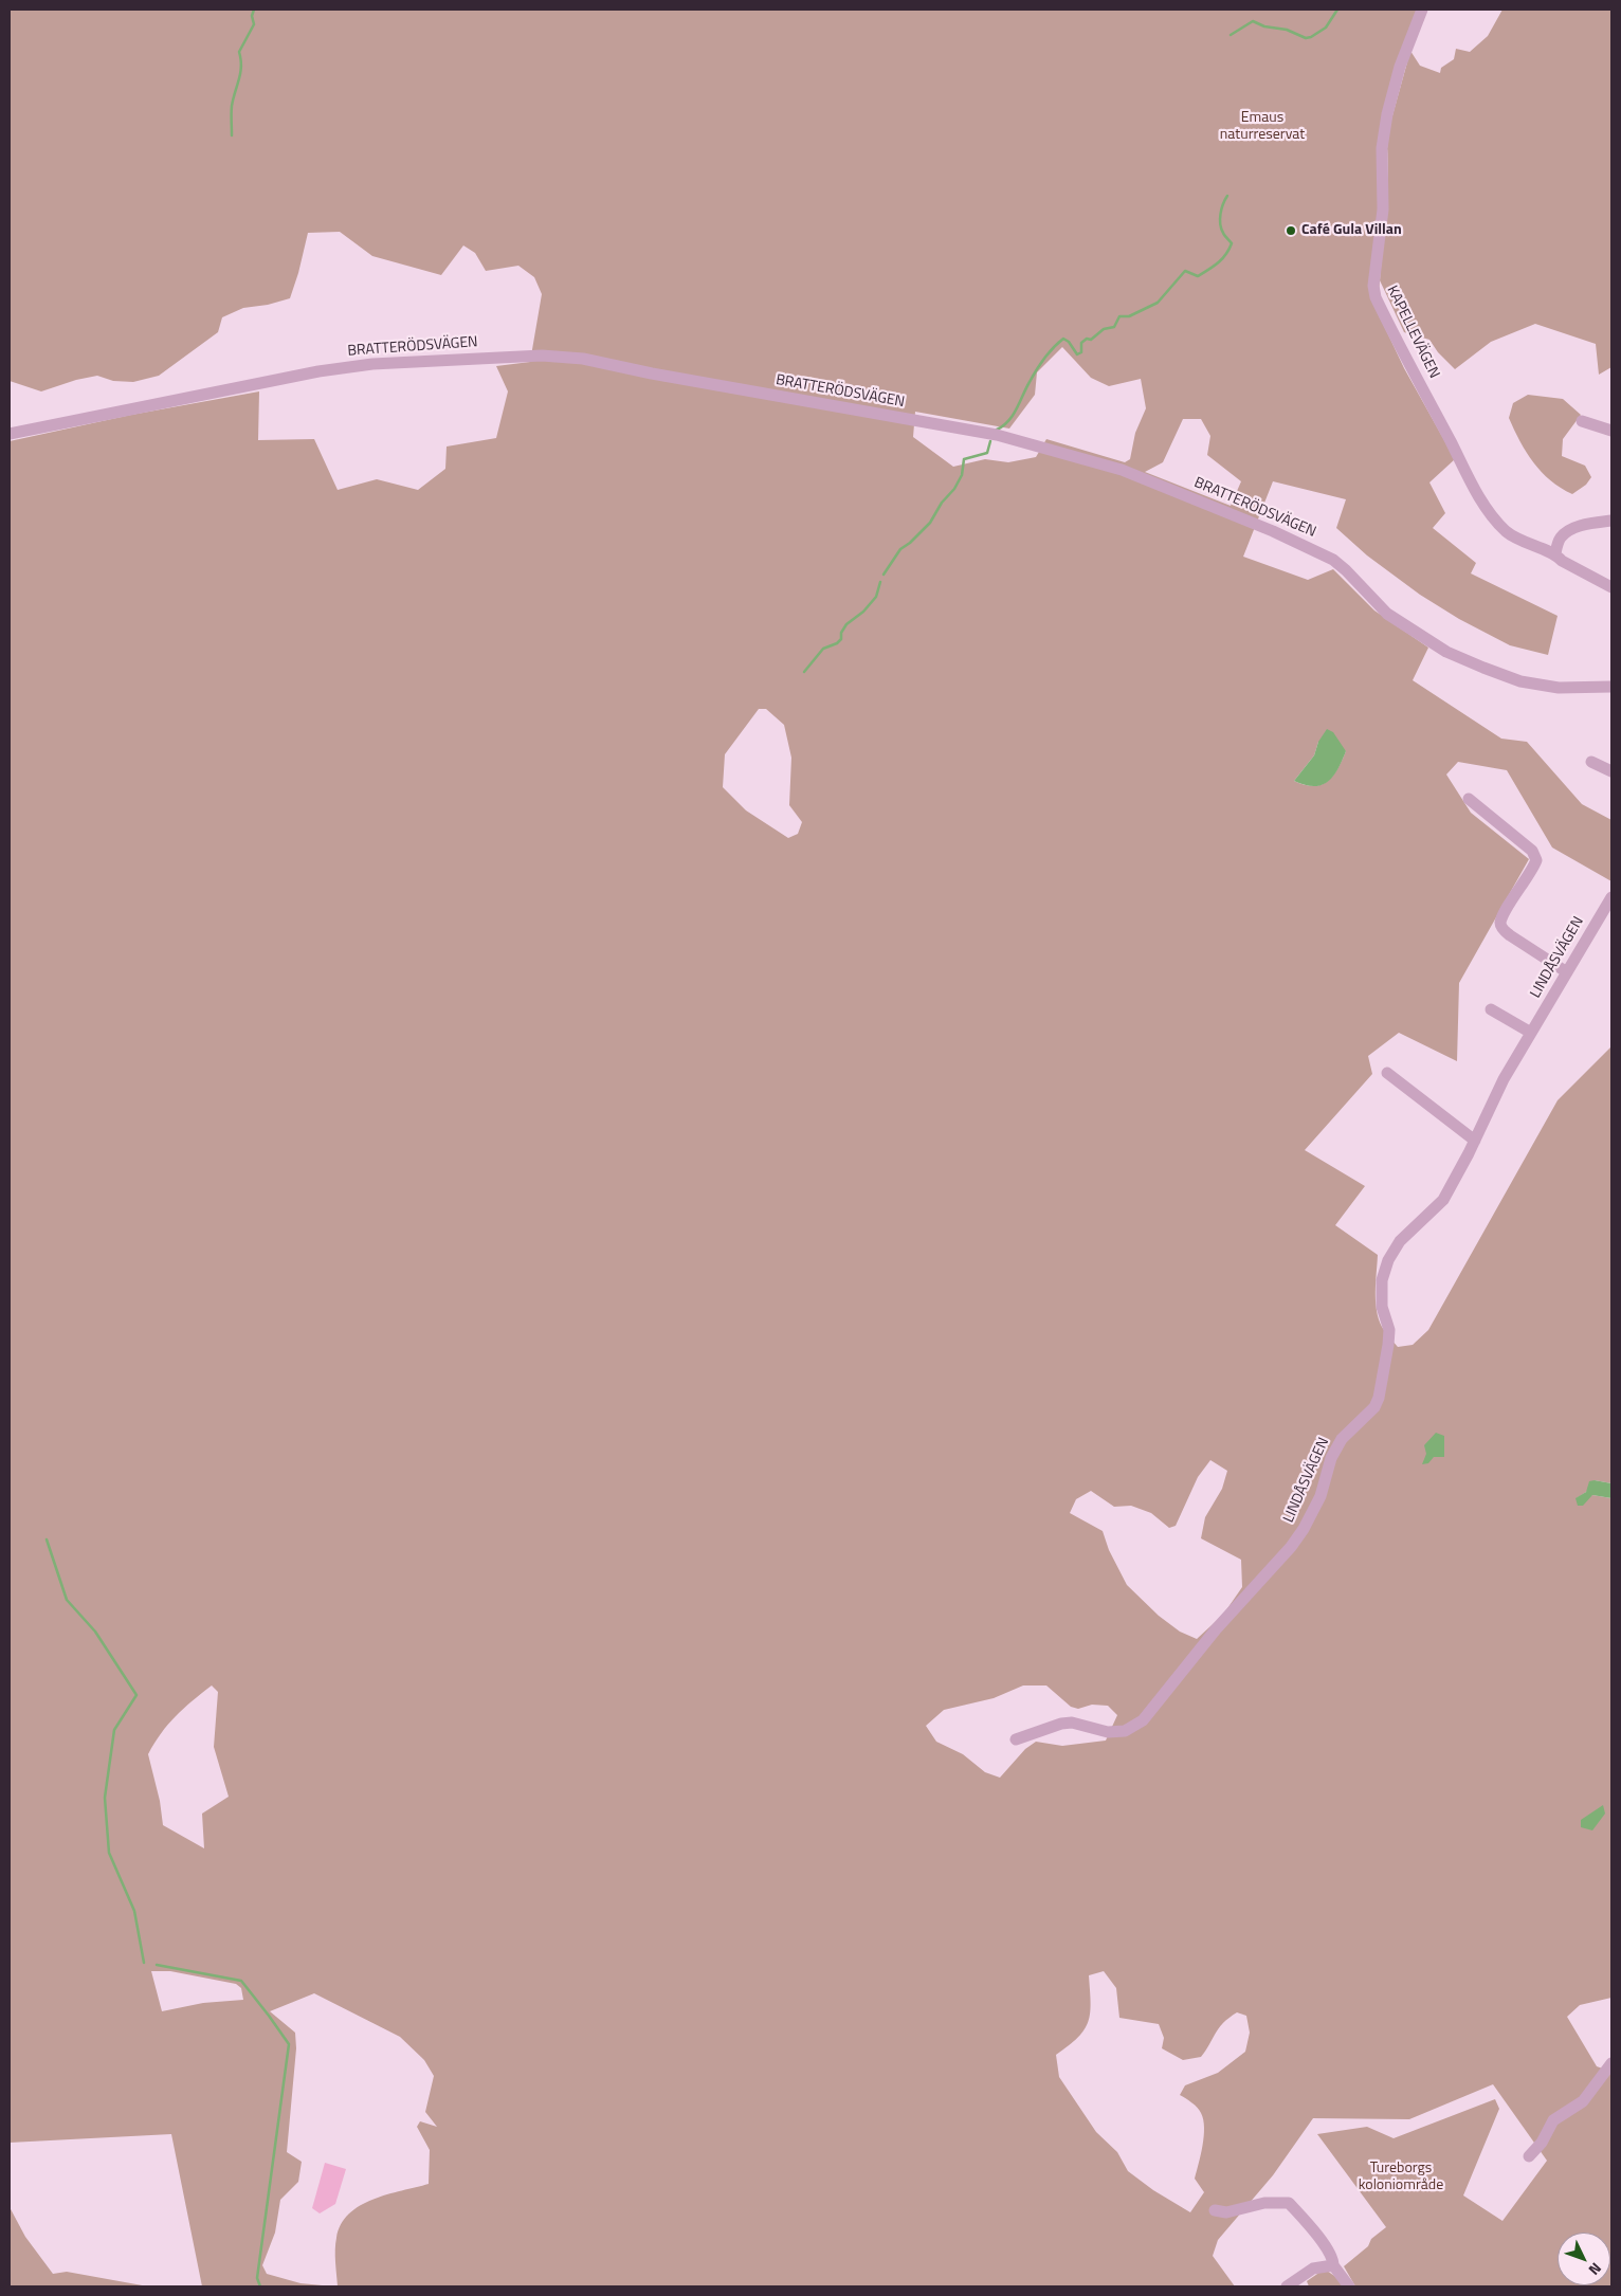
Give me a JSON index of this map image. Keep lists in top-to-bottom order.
{
  "streets": {
    "street": ["KAPELLEVÄGEN", "BRATTERÖDSVÄGEN", "LINDÅSVÄGEN"]
  },
  "parks": ["Emaus naturreservat", "Tureborgs koloniområde"],
  "places": ["Café Gula Villan"],
  "north": "bottom right"
}
